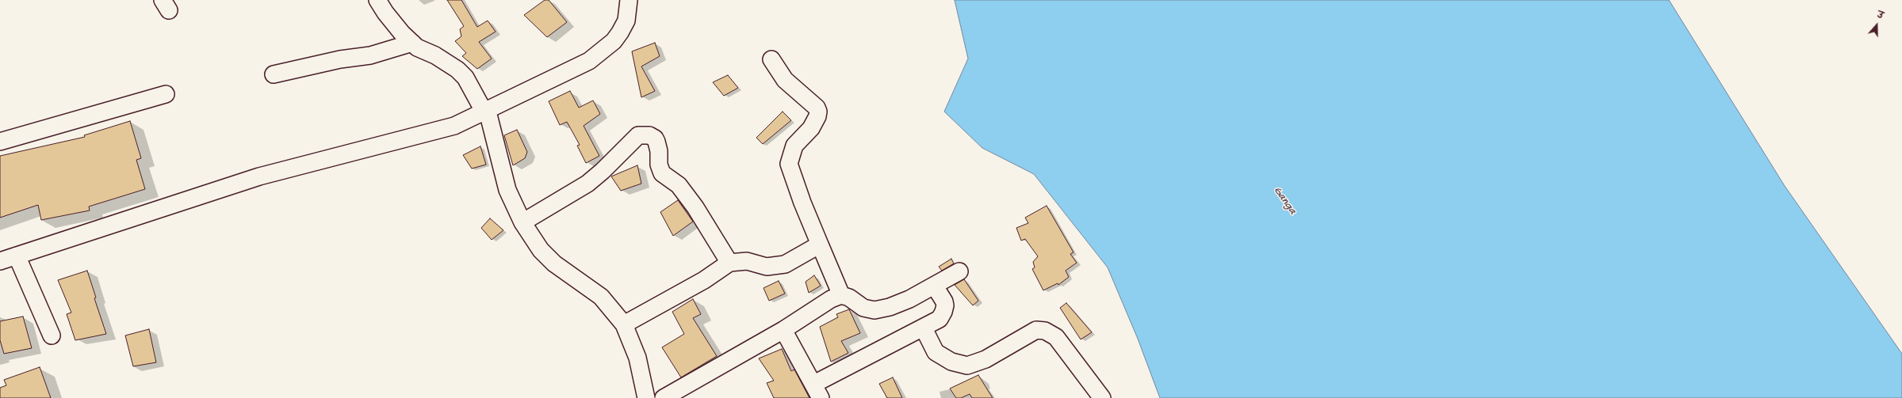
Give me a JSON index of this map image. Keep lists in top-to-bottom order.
{
  "water": ["Ganga"],
  "north": "top"
}
